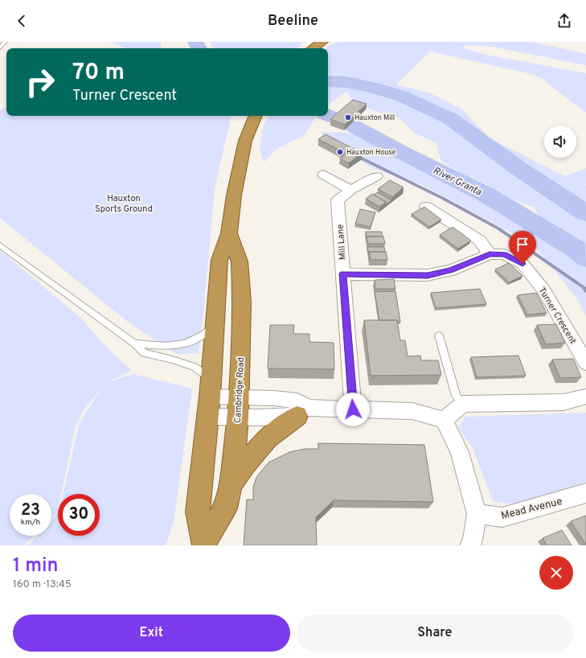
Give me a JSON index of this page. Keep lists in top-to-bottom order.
{
  "streets": {
    "highway": ["Cambridge Road"],
    "street": ["Mill Lane", "Turner Crescent", "Mead Avenue"]
  },
  "crossings": [
    ["Mill Lane", "Turner Crescent"]
  ],
  "water": ["River Granta"],
  "parks": ["Hauxton Sports Ground"],
  "places": ["Hauxton Mill", "Hauxton House"],
  "page": {
    "header": "Beeline",
    "turn": ["70 m", "Turner Crescent"],
    "speed": "23 km/h",
    "limit": "30",
    "heading": ["1 min", "160 m · 13:45"],
    "buttons": ["Exit", "Share"]
  }
}
